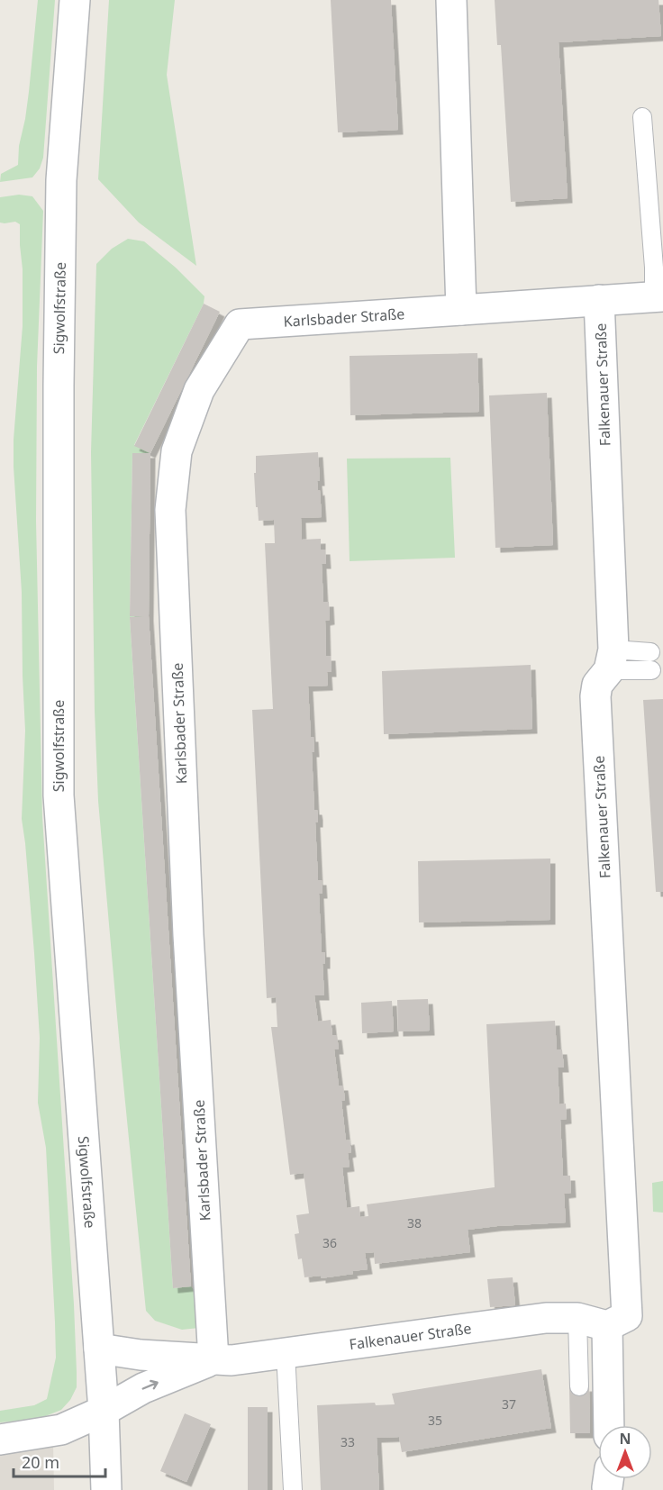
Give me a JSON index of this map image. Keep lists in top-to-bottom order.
{
  "streets": {
    "street": ["Sigwolfstraße", "Karlsbader Straße", "Falkenauer Straße"]
  },
  "crossings": [
    ["Sigwolfstraße", "Falkenauer Straße"],
    ["Karlsbader Straße", "Falkenauer Straße"]
  ],
  "house_numbers": [
    "38",
    "36",
    "37",
    "35",
    "33"
  ],
  "scale_bar": "20 m",
  "north": "top"
}
